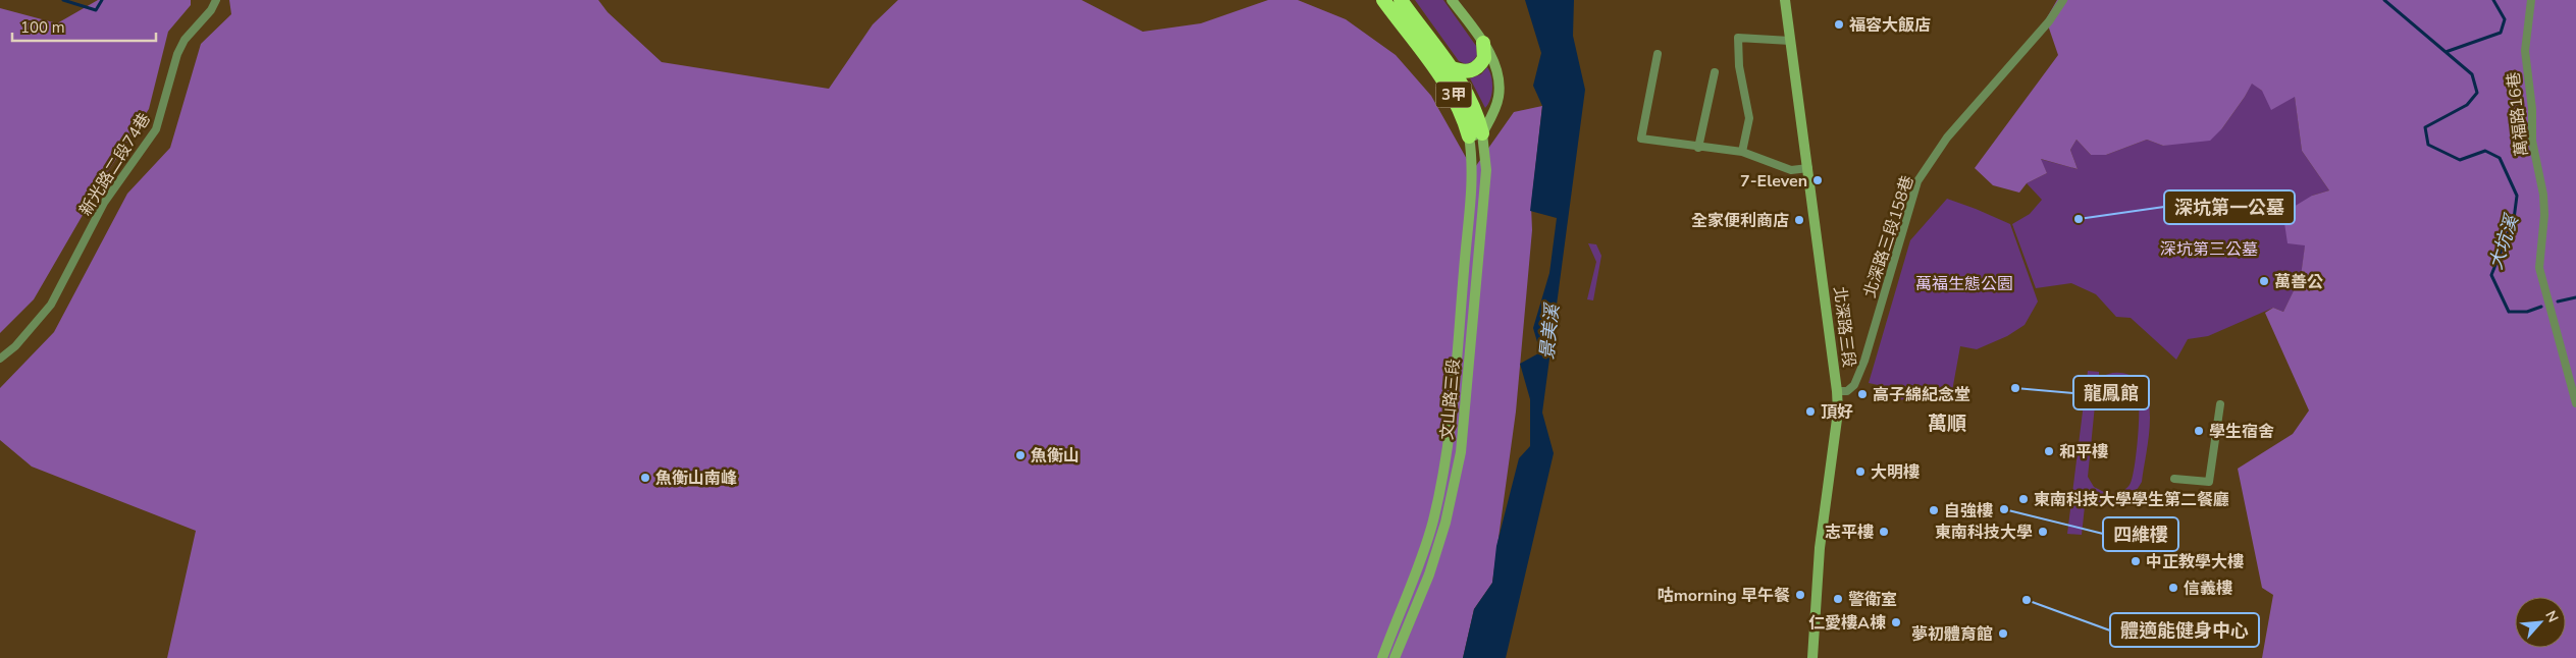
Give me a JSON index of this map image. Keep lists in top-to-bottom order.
{
  "streets": {
    "highway": ["3甲"],
    "main road": ["北深路三段", "文山路三段"],
    "street": ["萬福路16巷", "新光路二段74巷", "北深路三段158巷"]
  },
  "crossings": [
    ["3甲", "文山路三段"],
    ["北深路三段158巷", "北深路三段"]
  ],
  "districts": ["萬順"],
  "water": ["大坑溪", "景美溪"],
  "parks": ["深坑第三公墓", "萬福生態公園"],
  "places": [
    "福容大飯店",
    "7-Eleven",
    "深坑第一公墓",
    "全家便利商店",
    "萬善公",
    "龍鳳館",
    "高子綿紀念堂",
    "頂好",
    "學生宿舍",
    "和平樓",
    "魚衡山",
    "大明樓",
    "魚衡山南峰",
    "東南科技大學學生第二餐廳",
    "四維樓",
    "自強樓",
    "志平樓",
    "東南科技大學",
    "中正教學大樓",
    "信義樓",
    "咕morning 早午餐",
    "警衛室",
    "體適能健身中心",
    "仁愛樓A棟",
    "夢初體育館"
  ],
  "scale_bar": "100 m",
  "north": "top right"
}
